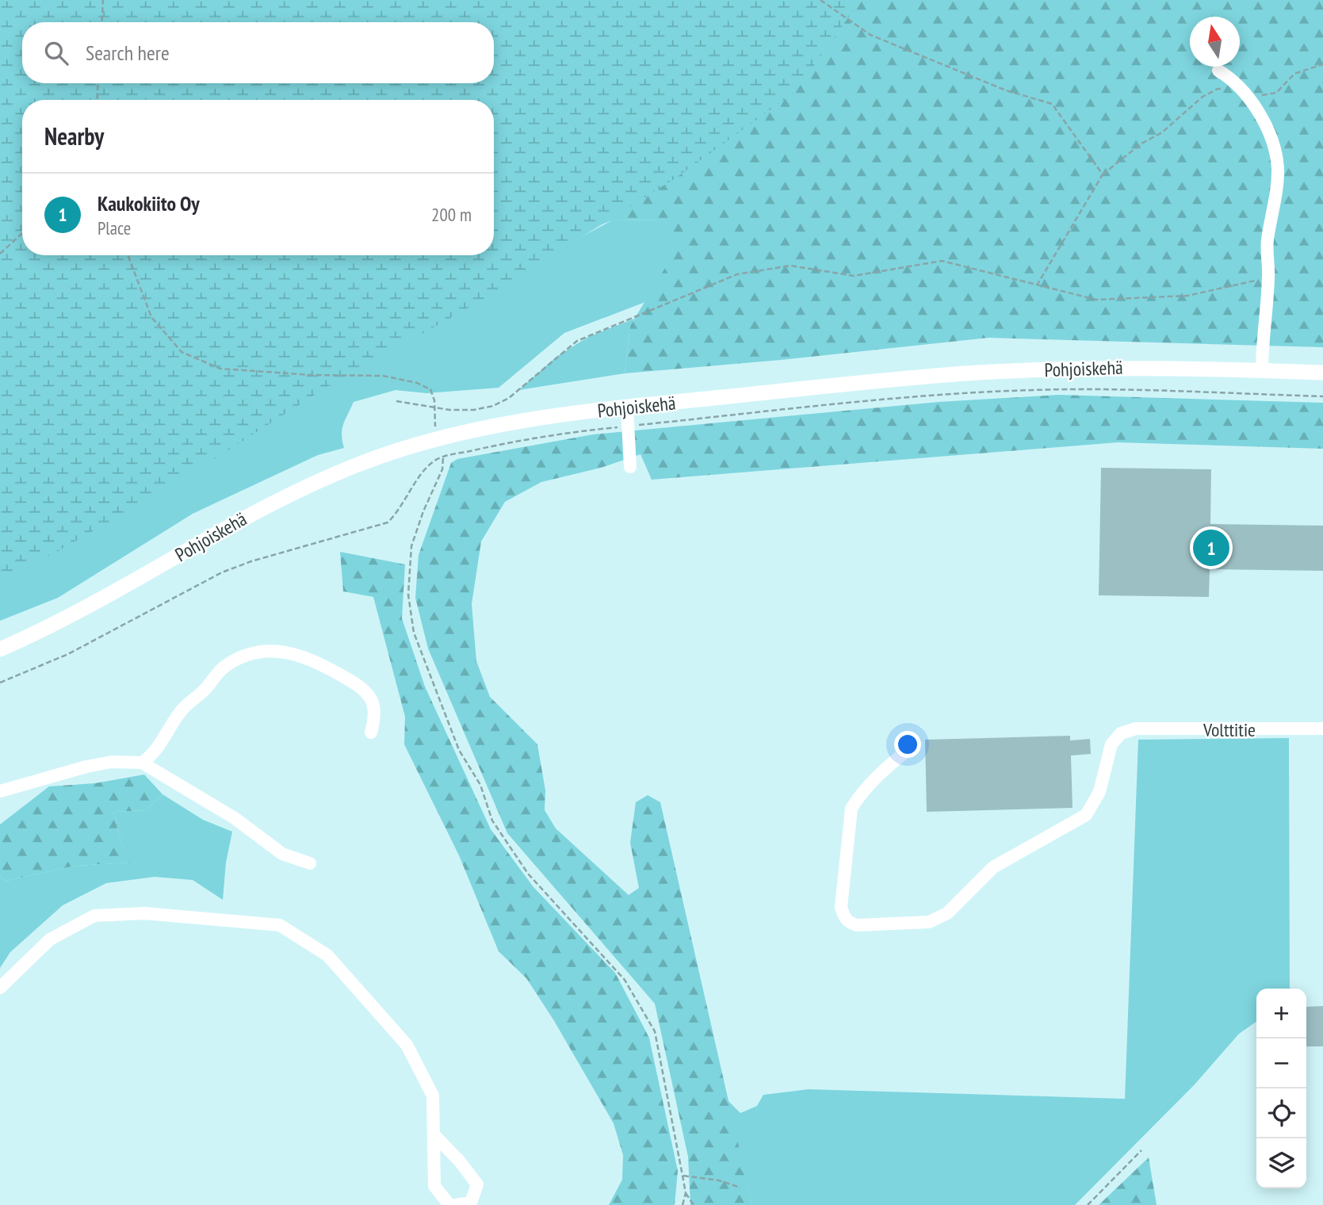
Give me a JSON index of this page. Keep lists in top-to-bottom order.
{
  "streets": {
    "main road": ["Pohjoiskehä"],
    "street": ["Volttitie"]
  },
  "north": "top",
  "page": {
    "search": "Search here",
    "heading": "Nearby",
    "list": [
      {
        "mark": "1",
        "name": "Kaukokiito Oy",
        "note": "Place",
        "value": "200 m"
      }
    ],
    "pins": "1",
    "map_buttons": ["+", "−"]
  }
}
